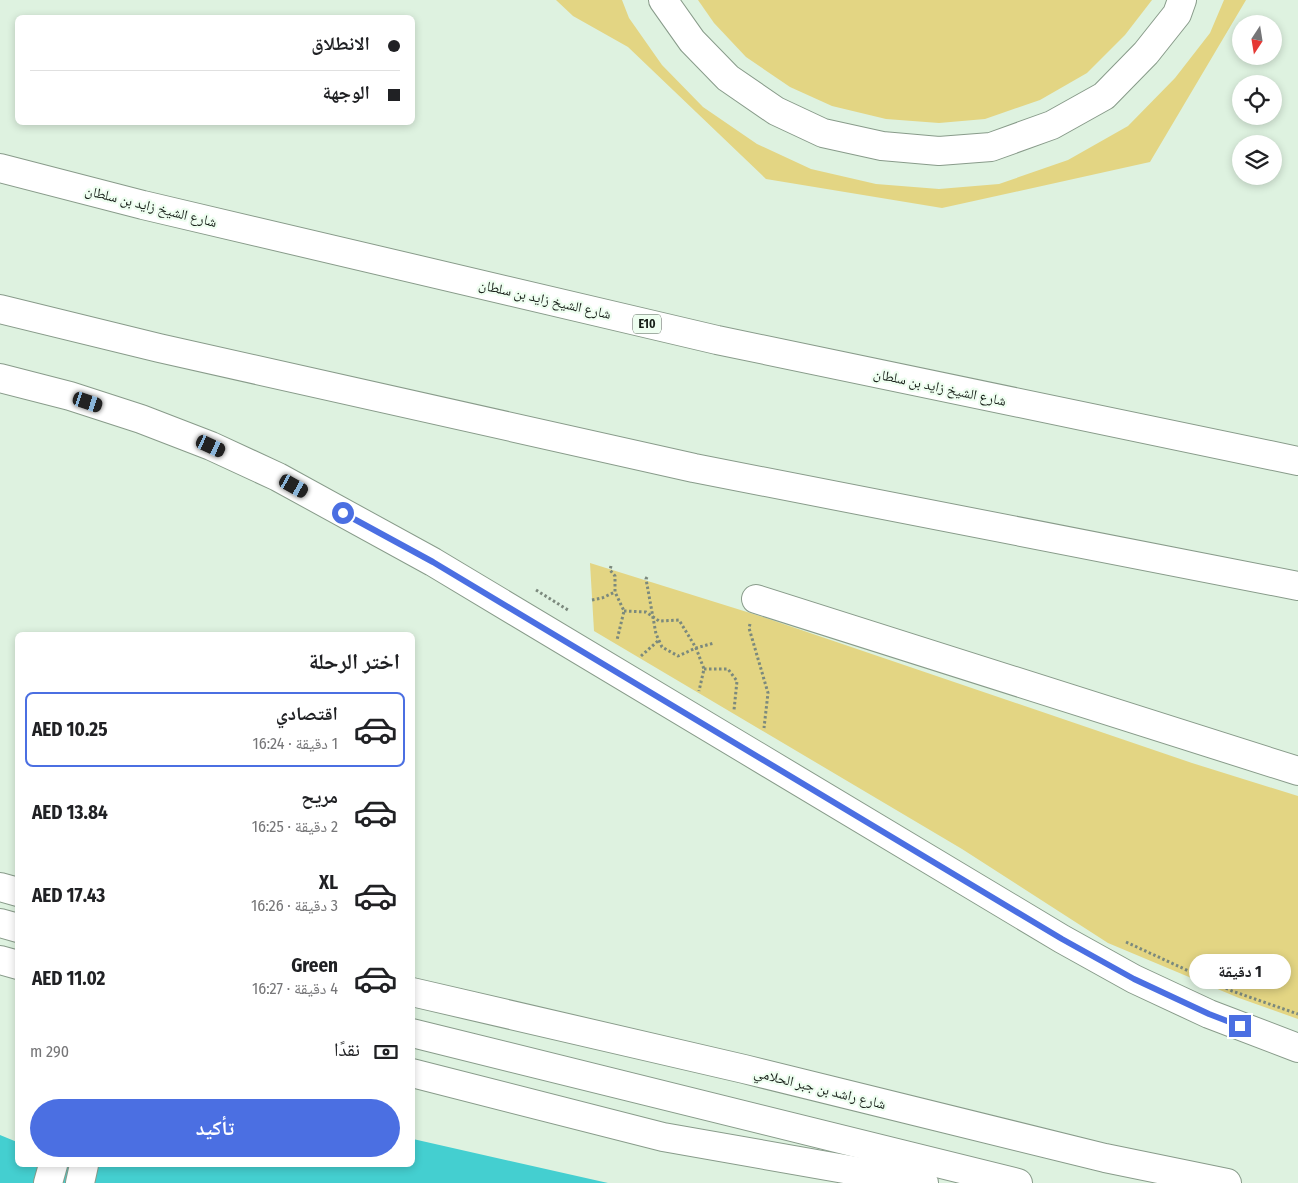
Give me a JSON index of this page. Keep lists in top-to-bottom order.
{
  "streets": {
    "main road": ["شارع الشيخ زايد بن سلطان", "E10", "شارع راشد بن جبر الحلامي"]
  },
  "north": "bottom",
  "page": {
    "banner": ["الانطلاق", "الوجهة"],
    "heading": "اختر الرحلة",
    "list": [
      {
        "name": "اقتصادي",
        "note": "1 دقيقة · 16:24",
        "value": "AED 10.25"
      },
      {
        "name": "مريح",
        "note": "2 دقيقة · 16:25",
        "value": "AED 13.84"
      },
      {
        "name": "XL",
        "note": "3 دقيقة · 16:26",
        "value": "AED 17.43"
      },
      {
        "name": "Green",
        "note": "4 دقيقة · 16:27",
        "value": "AED 11.02"
      }
    ],
    "bubble": "1 دقيقة",
    "pay": ["نقدًا", "290 m"],
    "buttons": "تأكيد"
  }
}
